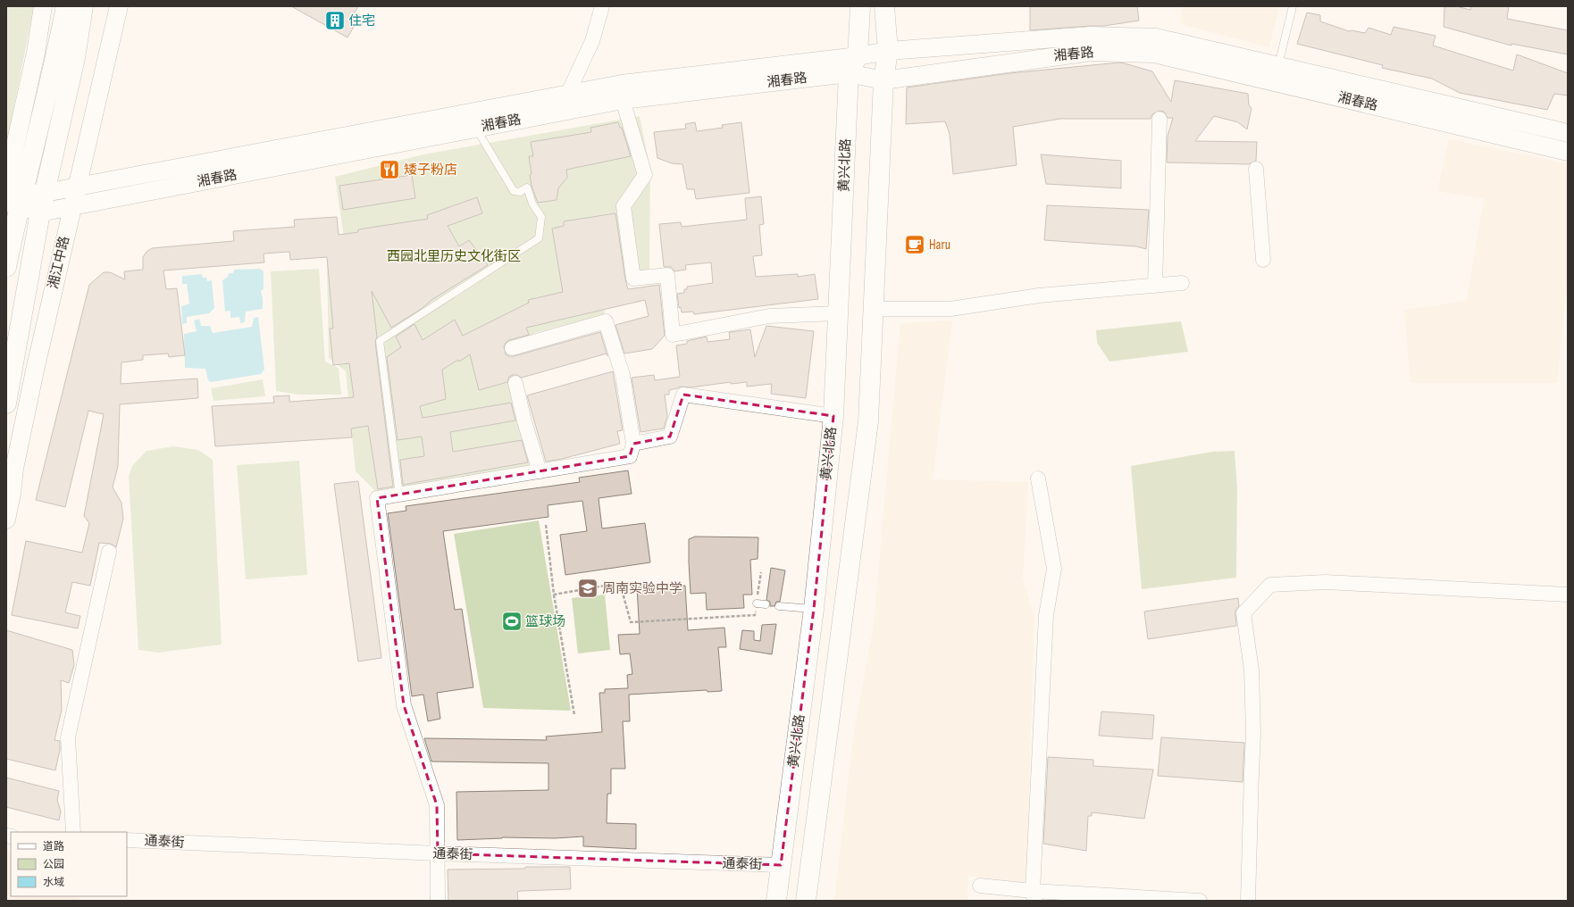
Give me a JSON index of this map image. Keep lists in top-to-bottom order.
{
  "streets": {
    "main road": ["黄兴北路", "湘江中路"],
    "street": ["湘春路", "通泰街"]
  },
  "crossings": [
    ["湘春路", "黄兴北路"],
    ["湘春路", "湘江中路"],
    ["黄兴北路", "通泰街"]
  ],
  "parks": ["西园北里历史文化街区"],
  "places": {
    "building": ["住宅"],
    "restaurant": ["矮子粉店"],
    "cafe": ["Haru"],
    "school or university": ["周南实验中学"],
    "sports": ["篮球场"]
  },
  "legend": ["道路", "公园", "水域"]
}
